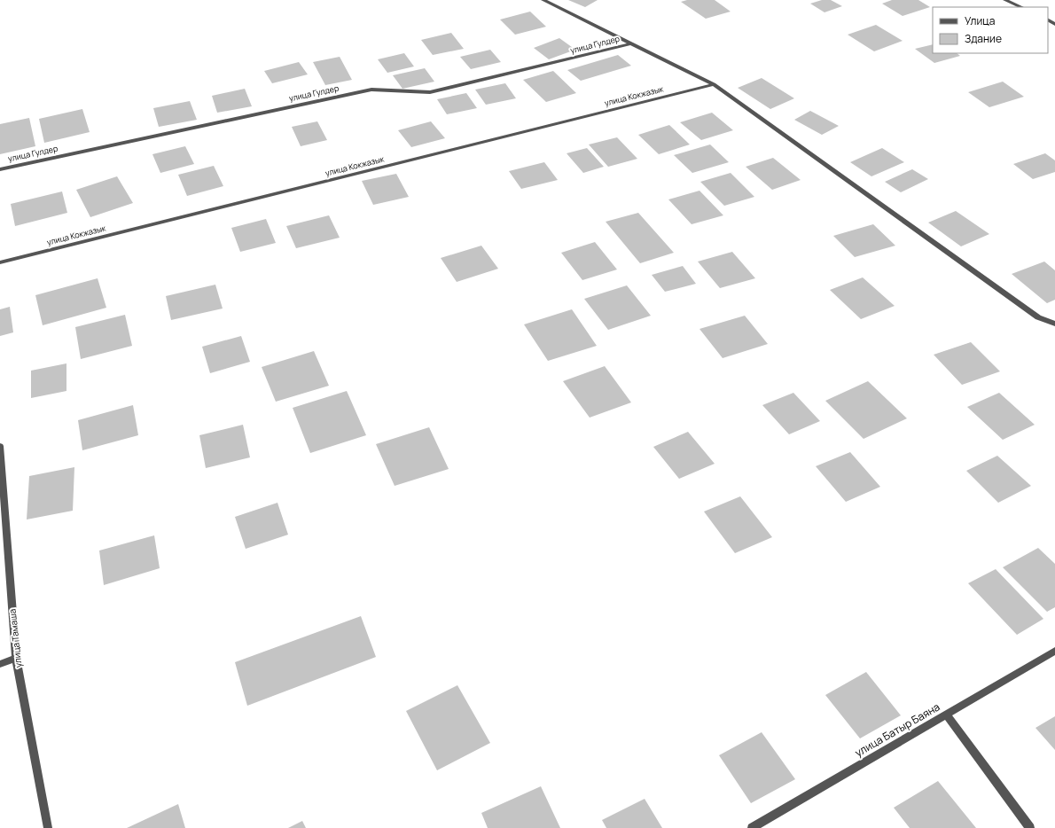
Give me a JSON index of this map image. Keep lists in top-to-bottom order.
{
  "streets": {
    "street": [
      "улица Гулдер",
      "улица Кокжазык",
      "улица Тамаша",
      "улица Батыр Баяна"
    ]
  },
  "legend": ["Улица", "Здание"]
}
